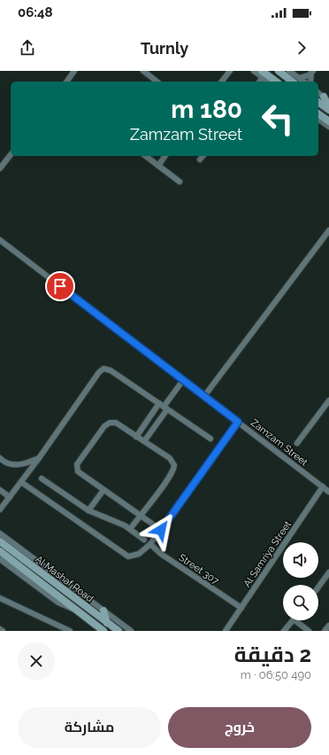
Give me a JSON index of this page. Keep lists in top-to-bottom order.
{
  "streets": {
    "street": [
      "Zamzam Street",
      "Al Samriya Street",
      "Street 307",
      "Al Mashaf Road"
    ]
  },
  "crossings": [
    ["Zamzam Street", "Al Samriya Street"],
    ["Al Samriya Street", "Street 307"]
  ],
  "page": {
    "status": "06:48",
    "header": "Turnly",
    "turn": ["180 m", "Zamzam Street"],
    "heading": ["2 دقيقة", "490 m · 06:50"],
    "buttons": ["خروج", "مشاركة"]
  }
}
